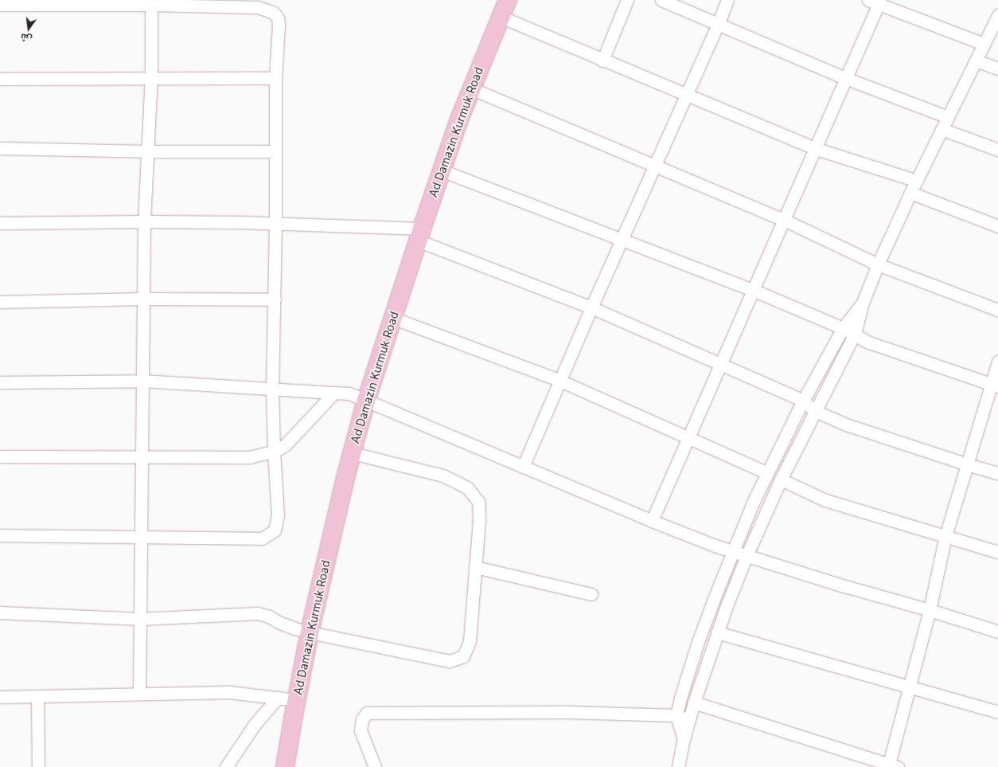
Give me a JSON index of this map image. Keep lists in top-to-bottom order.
{
  "streets": {
    "highway": ["Ad Damazin Kurmuk Road"]
  },
  "north": "bottom"
}
